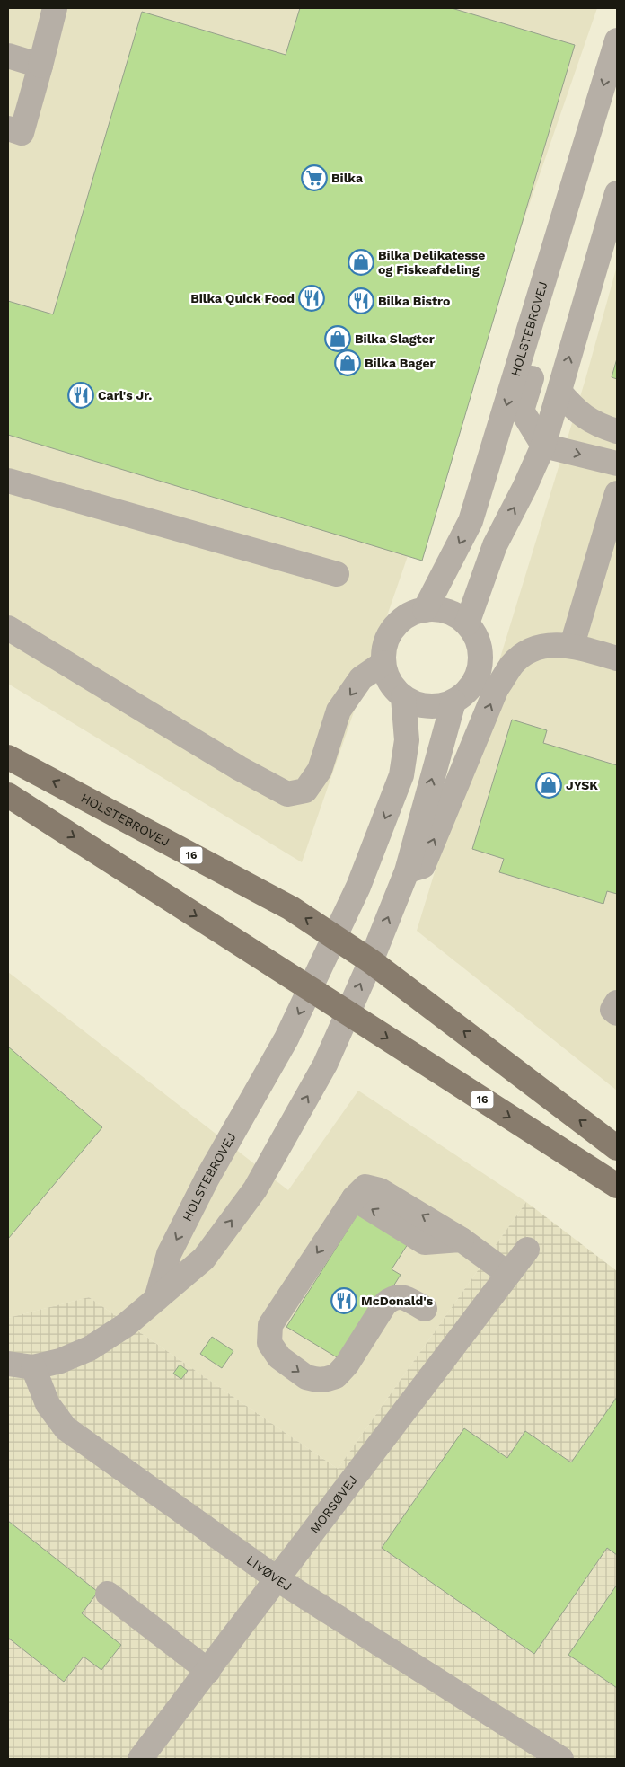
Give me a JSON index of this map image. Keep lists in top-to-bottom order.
{
  "streets": {
    "main road": ["HOLSTEBROVEJ", "16"],
    "street": ["MORSØVEJ", "LIVØVEJ"]
  },
  "crossings": [
    ["HOLSTEBROVEJ", "16"],
    ["MORSØVEJ", "LIVØVEJ"]
  ],
  "places": {
    "supermarket": ["Bilka"],
    "shop": [
      "Bilka Delikatesse og Fiskeafdeling",
      "Bilka Slagter",
      "Bilka Bager",
      "JYSK"
    ],
    "restaurant": [
      "Bilka Quick Food",
      "Bilka Bistro",
      "Carl's Jr.",
      "McDonald's"
    ]
  }
}
